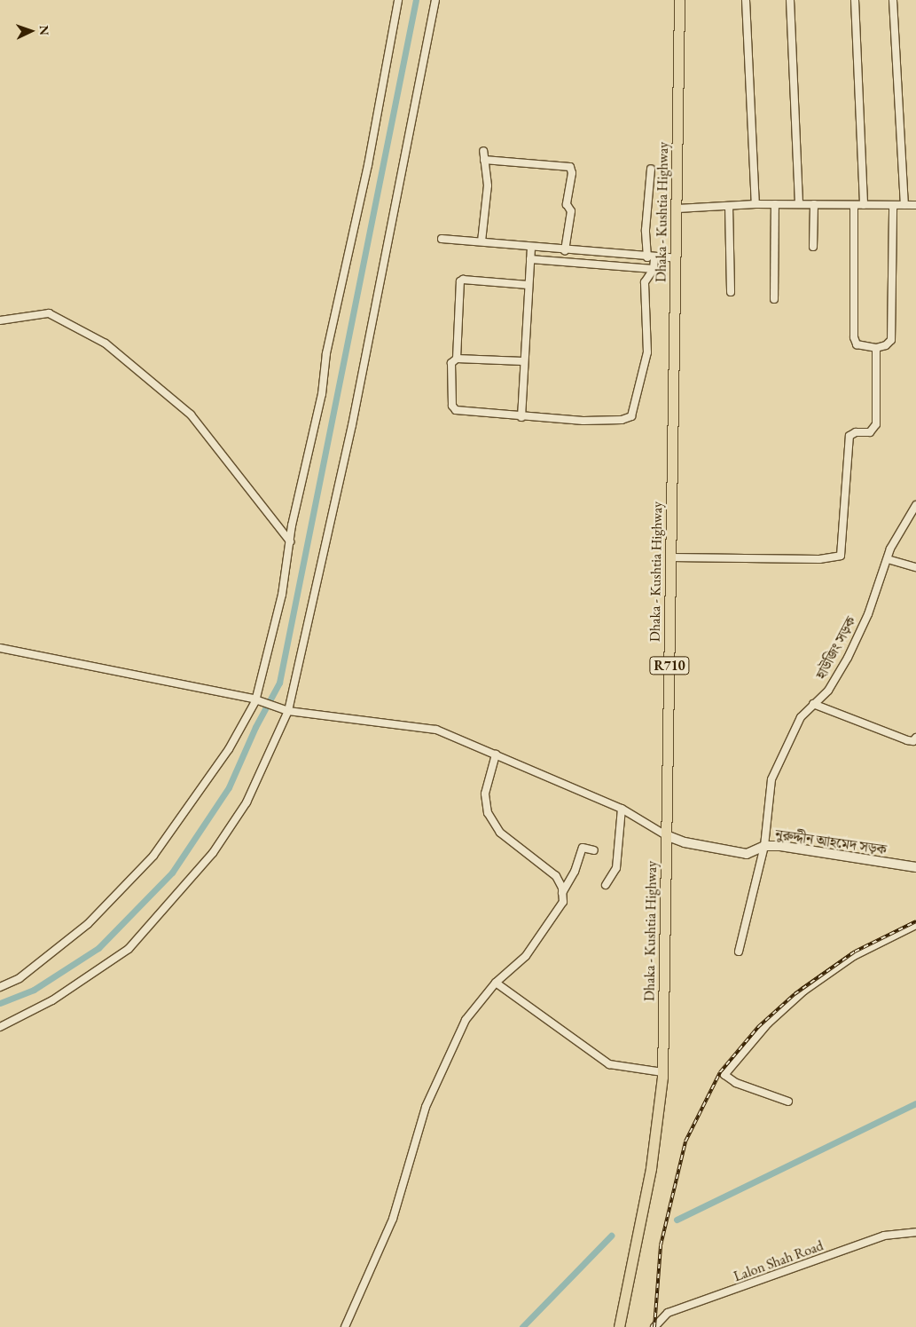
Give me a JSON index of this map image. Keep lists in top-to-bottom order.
{
  "streets": {
    "main road": ["Dhaka - Kushtia Highway", "R710", "নুরুদ্দীন আহমেদ সড়ক"],
    "street": ["হাউজিং সড়ক", "Lalon Shah Road"]
  },
  "crossings": [
    ["Dhaka - Kushtia Highway", "নুরুদ্দীন আহমেদ সড়ক"],
    ["হাউজিং সড়ক", "নুরুদ্দীন আহমেদ সড়ক"]
  ],
  "north": "right"
}
